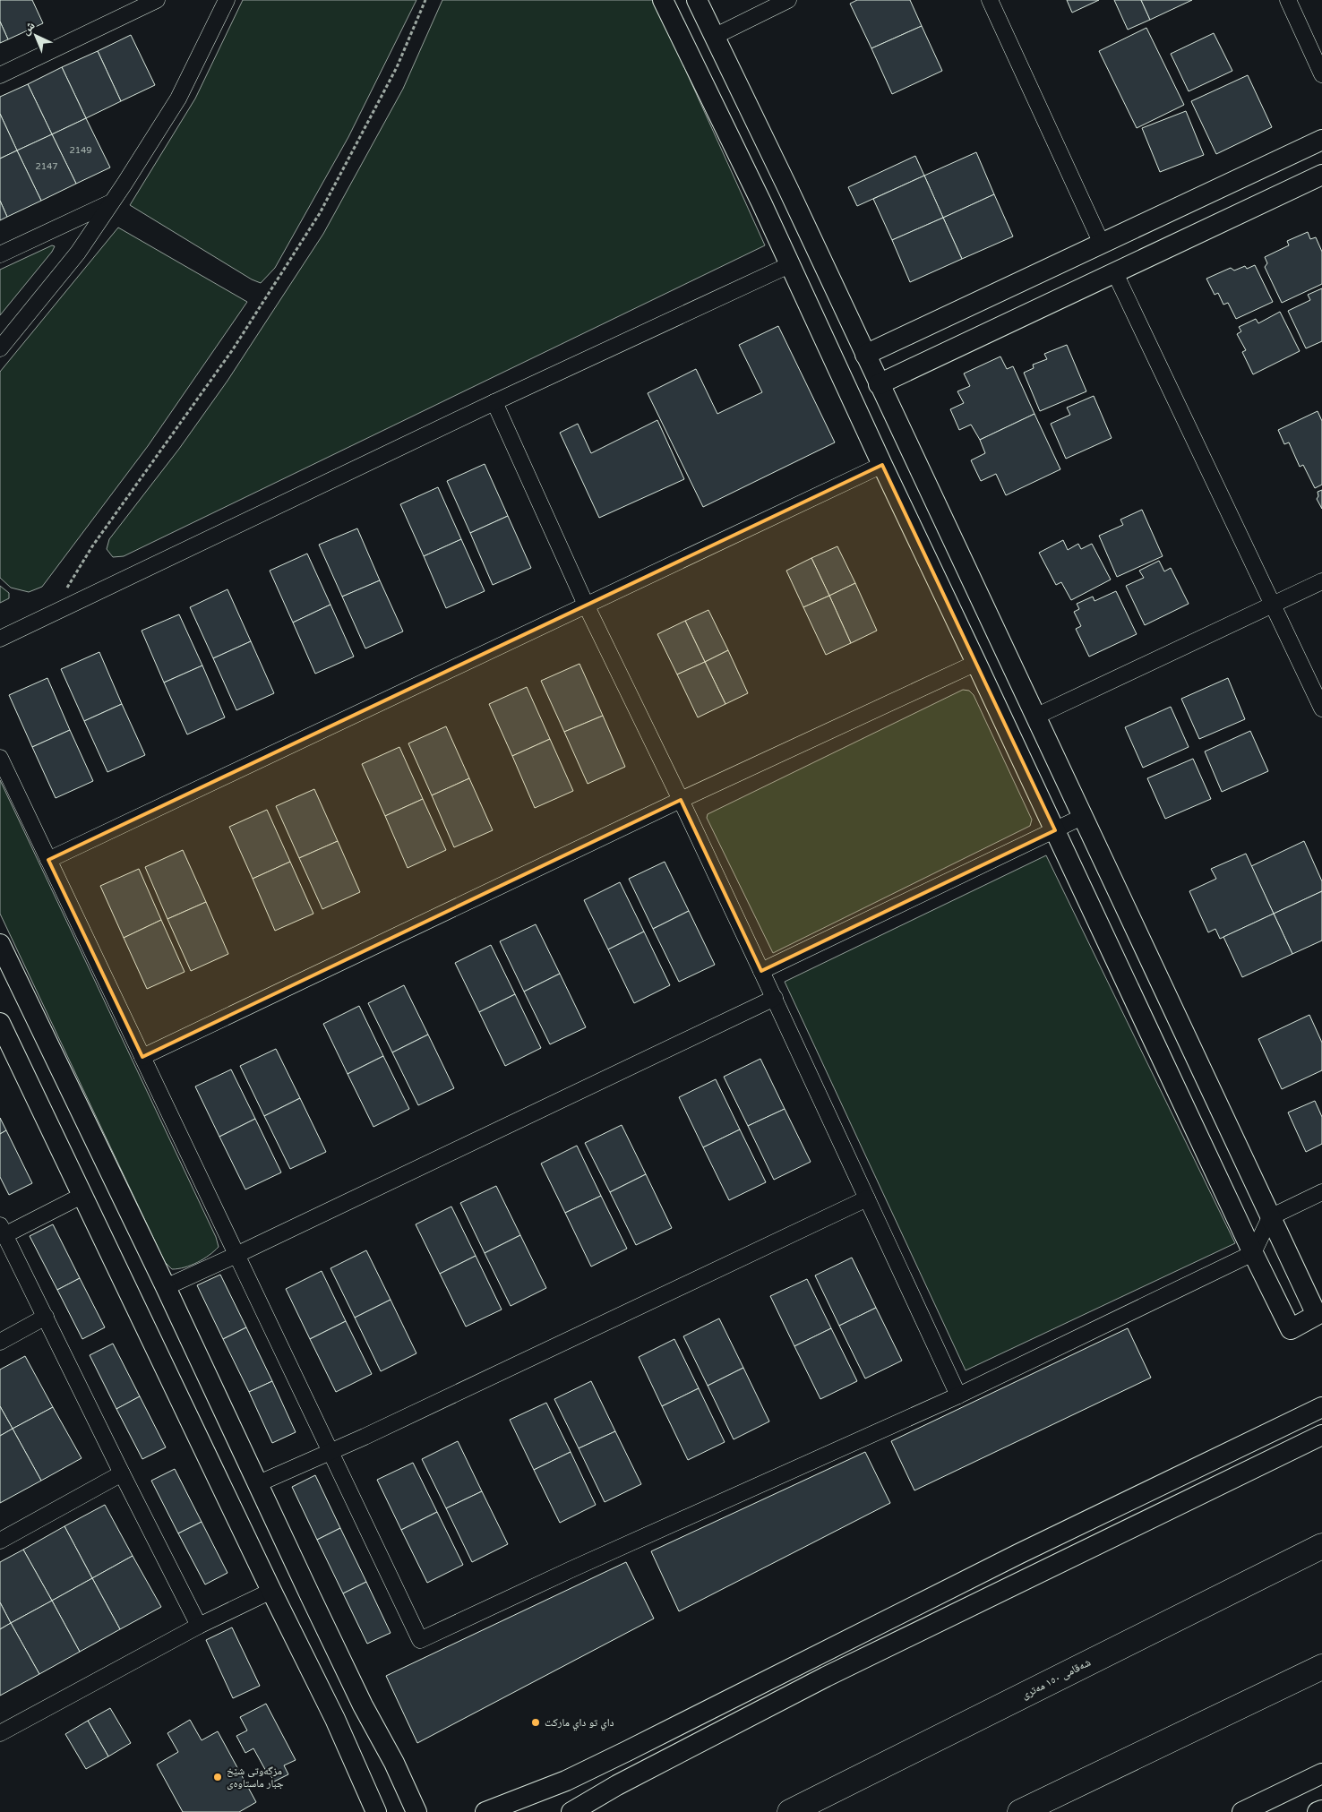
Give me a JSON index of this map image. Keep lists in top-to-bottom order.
{
  "streets": {
    "highway": ["شەقامی ١٥٠ مەتری"]
  },
  "places": ["داي تو داي ماركت", "مزگەوتی شێخ جبار ماستاوەی"],
  "house_numbers": ["2149", "2147"],
  "north": "top left"
}
